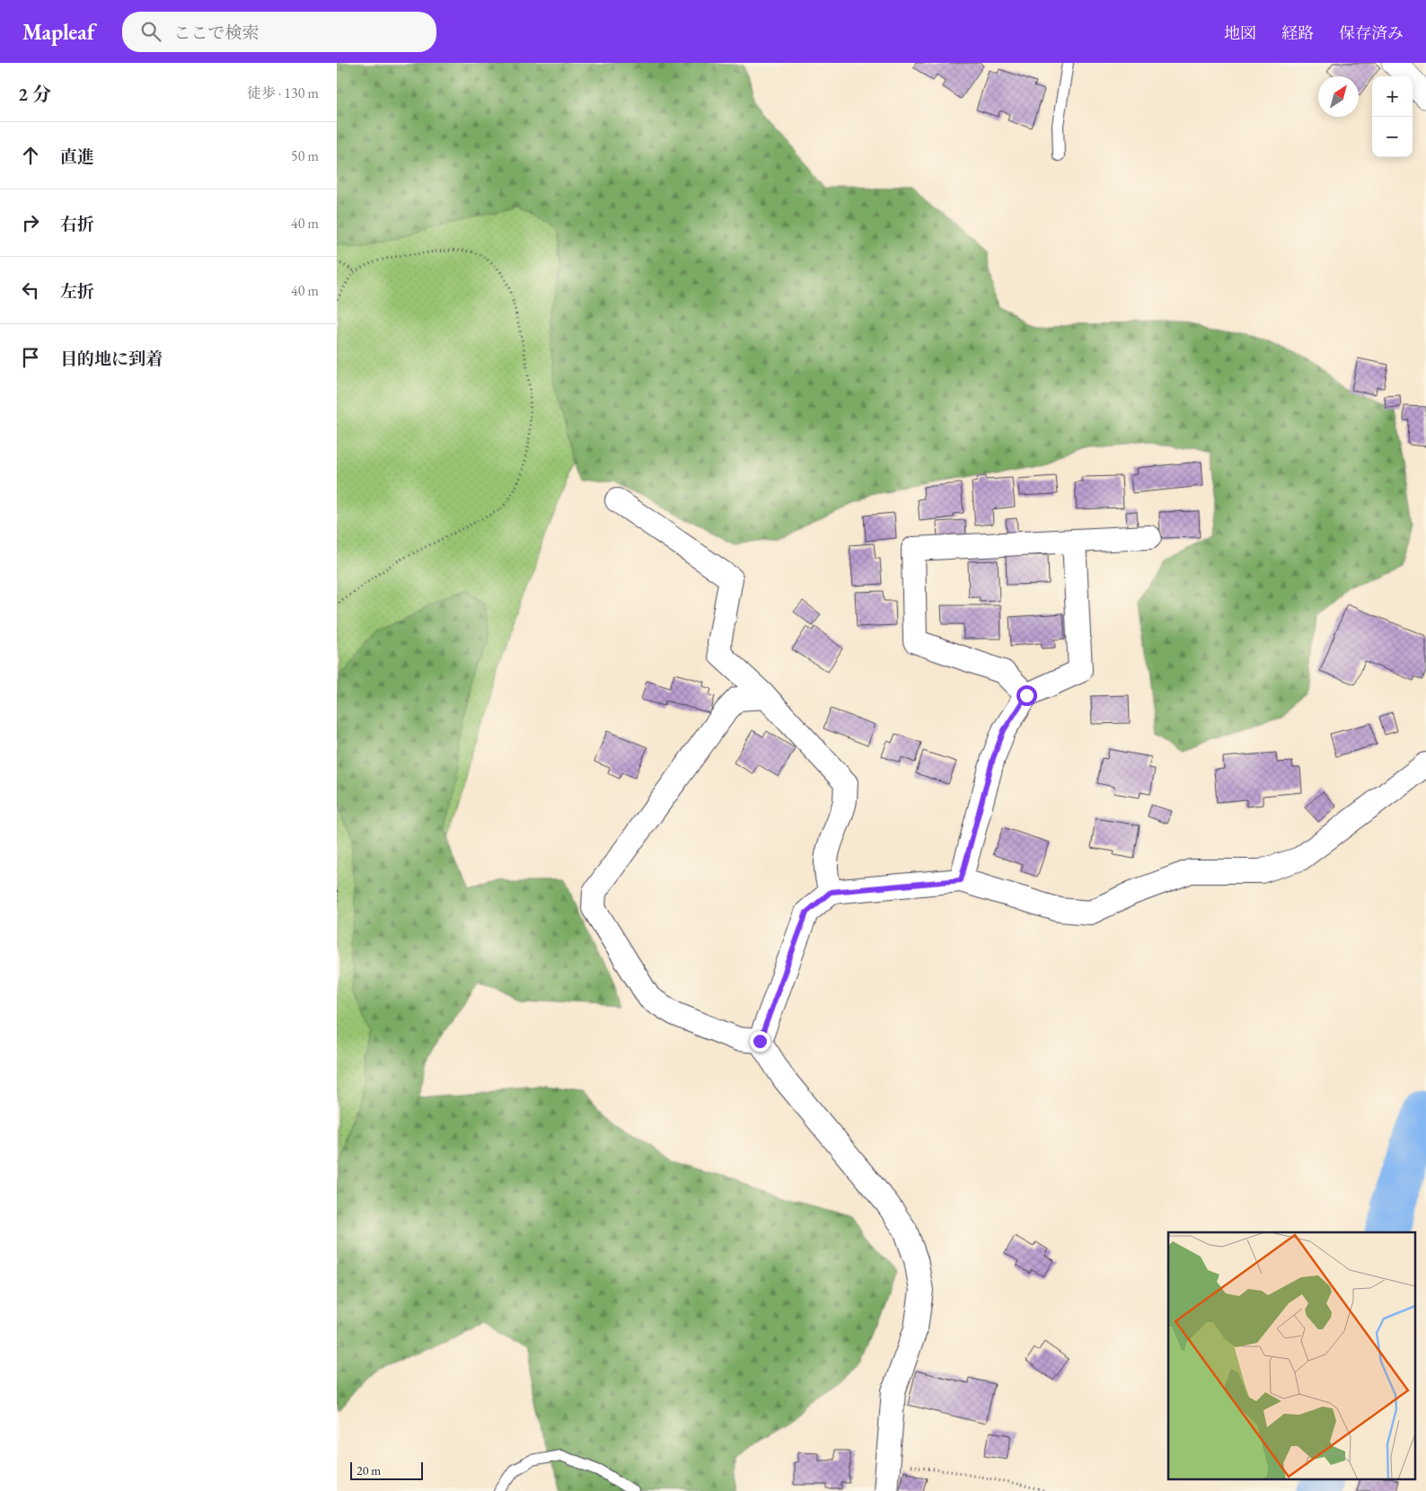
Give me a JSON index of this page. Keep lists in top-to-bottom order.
{
  "scale_bar": "20 m",
  "north": "top right",
  "page": {
    "header": "Mapleaf",
    "search": "ここで検索",
    "nav": ["地図", "経路", "保存済み"],
    "heading": ["2 分", "徒歩 · 130 m"],
    "map_buttons": ["+", "−"],
    "list": [
      ["直進", "50 m"],
      ["右折", "40 m"],
      ["左折", "40 m"],
      "目的地に到着"
    ],
    "scale": "20 m"
  }
}
